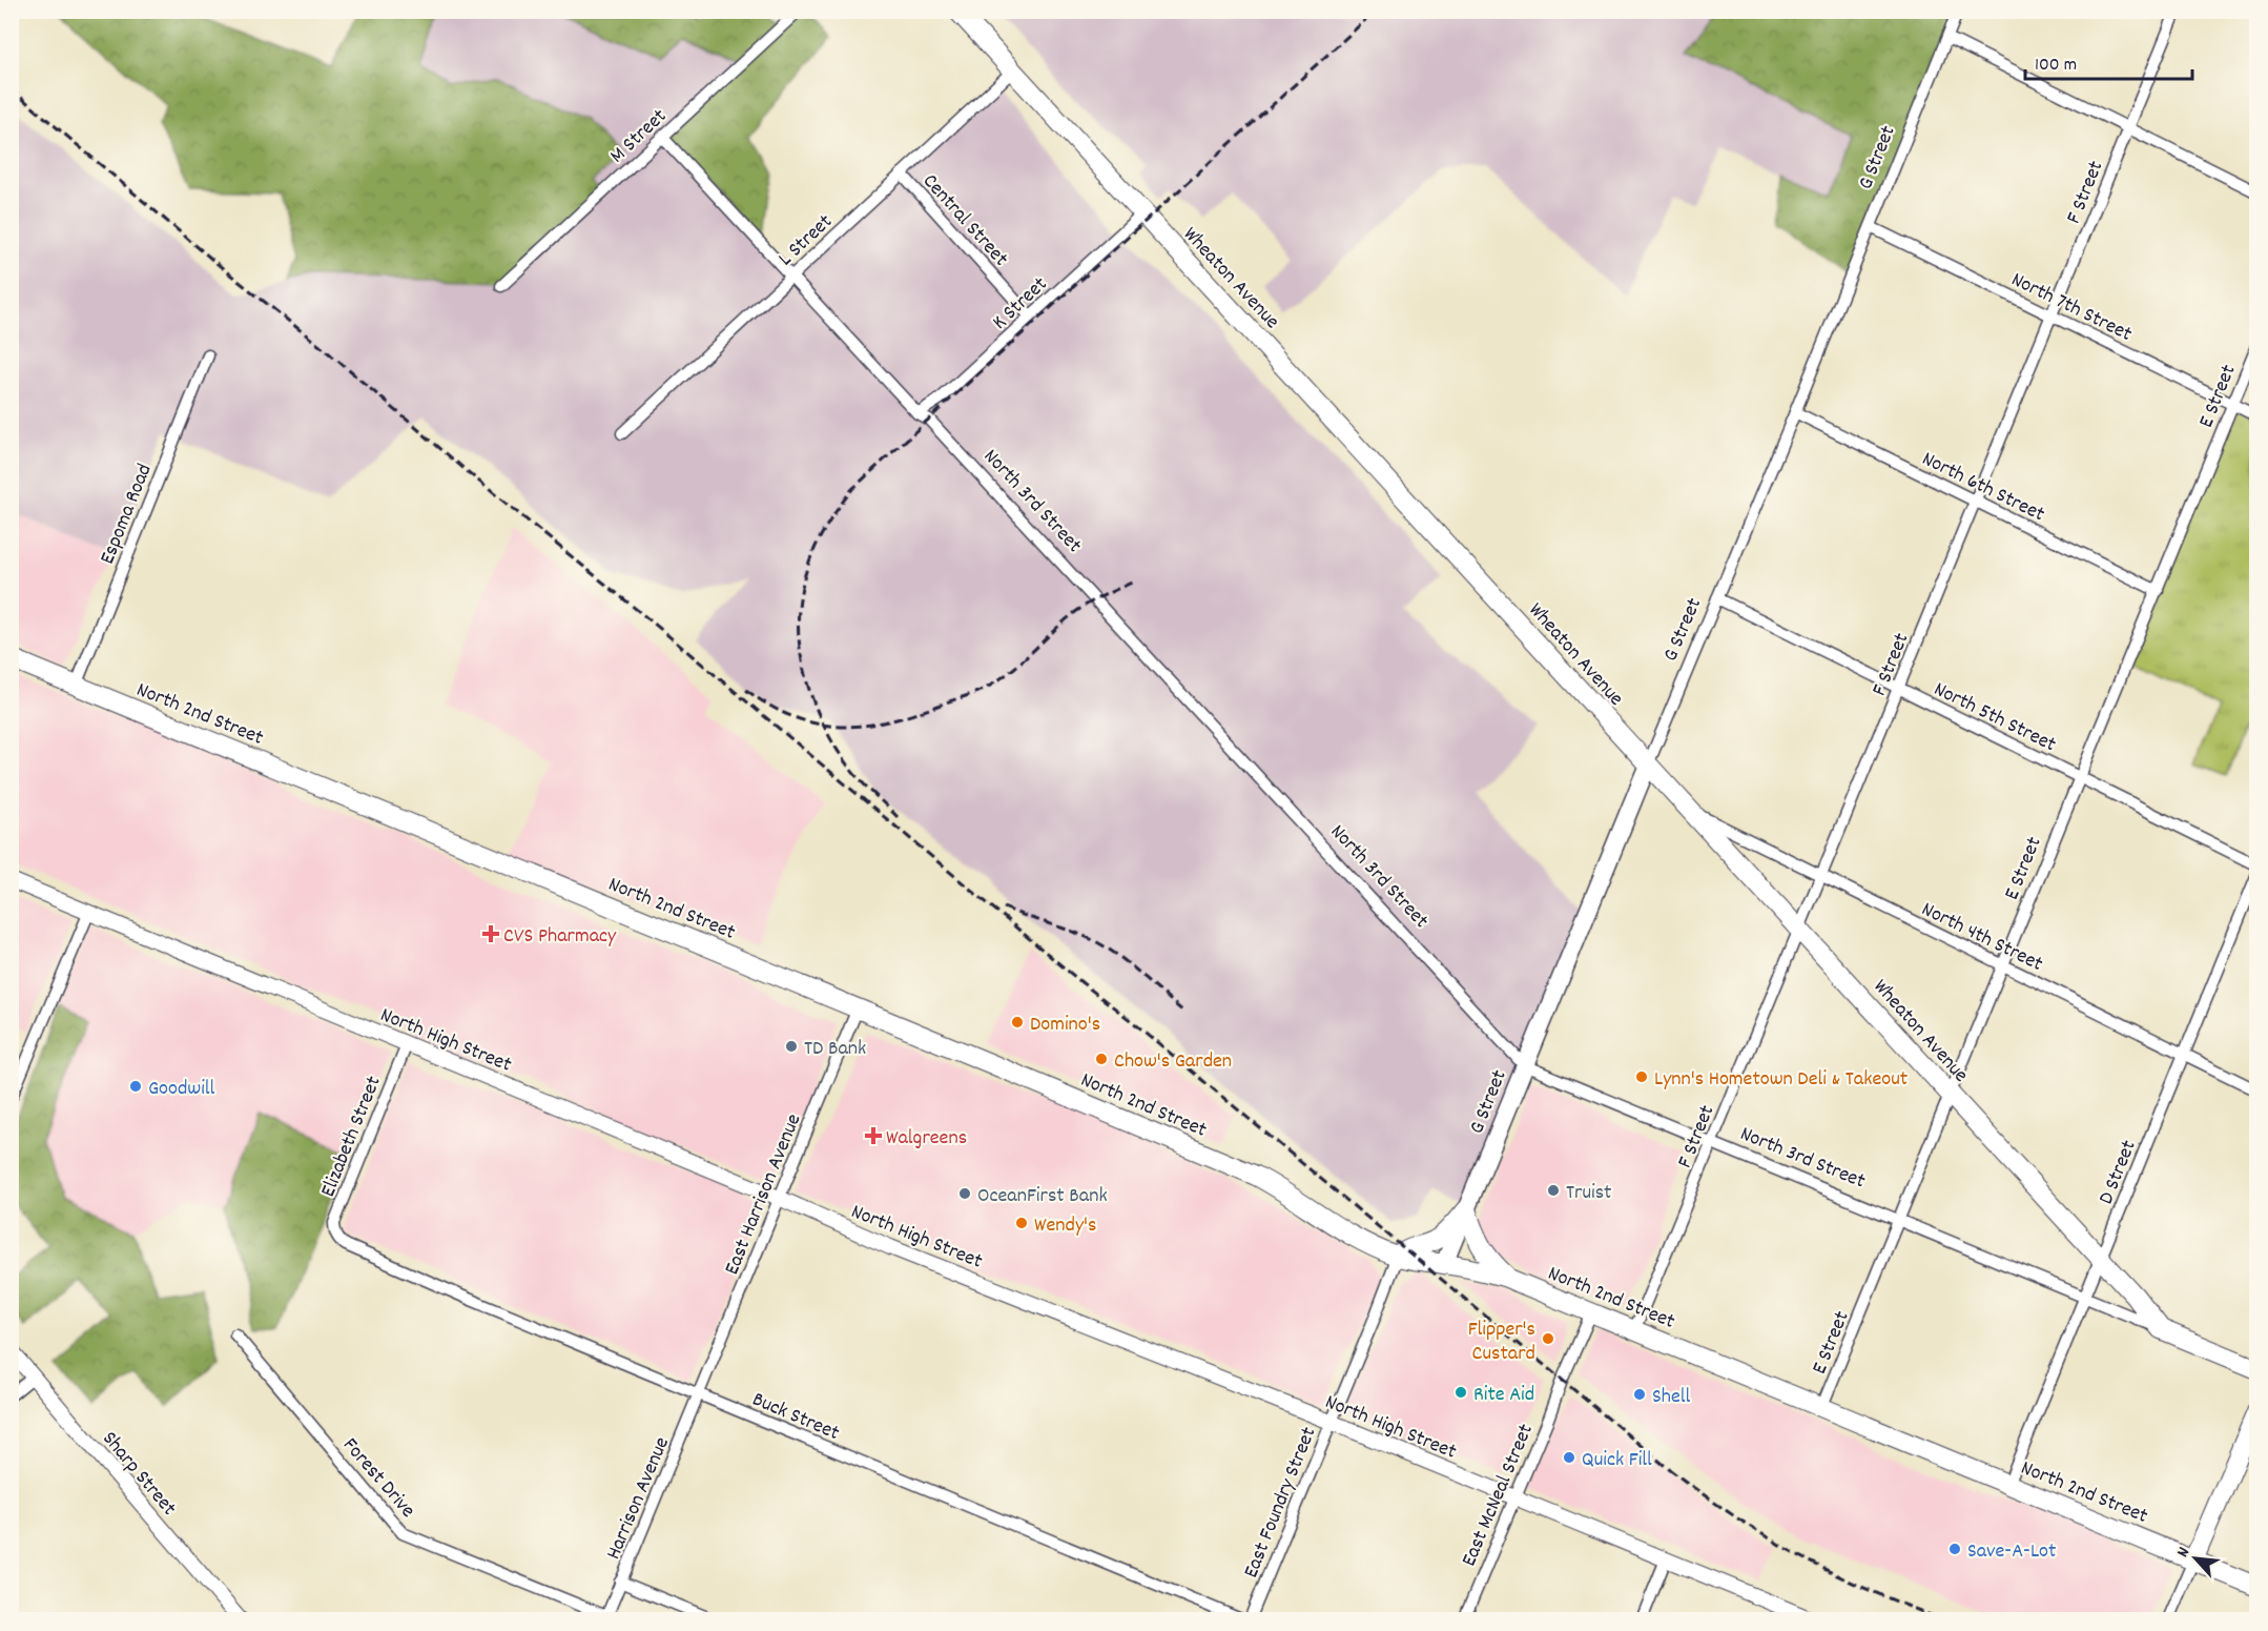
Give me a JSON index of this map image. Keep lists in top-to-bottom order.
{
  "streets": {
    "main road": [
      "G Street",
      "Wheaton Avenue",
      "North 3rd Street",
      "North 2nd Street"
    ],
    "street": [
      "M Street",
      "F Street",
      "Central Street",
      "L Street",
      "K Street",
      "North 7th Street",
      "E Street",
      "North 6th Street",
      "Espoma Road",
      "North 5th Street",
      "North 4th Street",
      "North High Street",
      "Elizabeth Street",
      "D Street",
      "East Harrison Avenue",
      "Buck Street",
      "Sharp Street",
      "Forest Drive",
      "East McNeal Street",
      "Harrison Avenue",
      "East Foundry Street"
    ]
  },
  "crossings": [
    ["M Street", "North 3rd Street"],
    ["G Street", "Wheaton Avenue"],
    ["G Street", "North 7th Street"],
    ["G Street", "North 6th Street"],
    ["G Street", "North 3rd Street"],
    ["G Street", "North 2nd Street"],
    ["G Street", "North 5th Street"],
    ["F Street", "Wheaton Avenue"],
    ["F Street", "North 7th Street"],
    ["F Street", "North 6th Street"],
    ["F Street", "North 3rd Street"],
    ["F Street", "North 2nd Street"],
    ["F Street", "North 5th Street"],
    ["F Street", "North 4th Street"],
    ["Central Street", "L Street"],
    ["Central Street", "K Street"],
    ["L Street", "Wheaton Avenue"],
    ["L Street", "North 3rd Street"],
    ["Wheaton Avenue", "K Street"],
    ["Wheaton Avenue", "E Street"],
    ["Wheaton Avenue", "North 3rd Street"],
    ["Wheaton Avenue", "North 4th Street"],
    ["Wheaton Avenue", "D Street"],
    ["K Street", "North 3rd Street"],
    ["North 7th Street", "E Street"],
    ["E Street", "North 6th Street"],
    ["E Street", "North 3rd Street"],
    ["E Street", "North 2nd Street"],
    ["E Street", "North 5th Street"],
    ["E Street", "North 4th Street"],
    ["North 3rd Street", "D Street"],
    ["Espoma Road", "North 2nd Street"],
    ["North 2nd Street", "D Street"],
    ["North 2nd Street", "East Harrison Avenue"],
    ["North 2nd Street", "East McNeal Street"],
    ["North 2nd Street", "East Foundry Street"],
    ["North 4th Street", "D Street"],
    ["North High Street", "Elizabeth Street"],
    ["North High Street", "East Harrison Avenue"],
    ["North High Street", "East McNeal Street"],
    ["North High Street", "East Foundry Street"],
    ["Elizabeth Street", "Buck Street"],
    ["East Harrison Avenue", "Buck Street"],
    ["East Harrison Avenue", "Harrison Avenue"],
    ["Buck Street", "Harrison Avenue"],
    ["Forest Drive", "Harrison Avenue"]
  ],
  "places": {
    "health": ["CVS Pharmacy", "Walgreens"],
    "other": [
      "Domino's",
      "TD Bank",
      "Chow's Garden",
      "Lynn's Hometown Deli & Takeout",
      "Goodwill",
      "Truist",
      "OceanFirst Bank",
      "Wendy's",
      "Flipper's Custard",
      "Rite Aid",
      "Shell",
      "Quick Fill",
      "Save-A-Lot"
    ]
  },
  "scale_bar": "100 m",
  "north": "top left"
}
